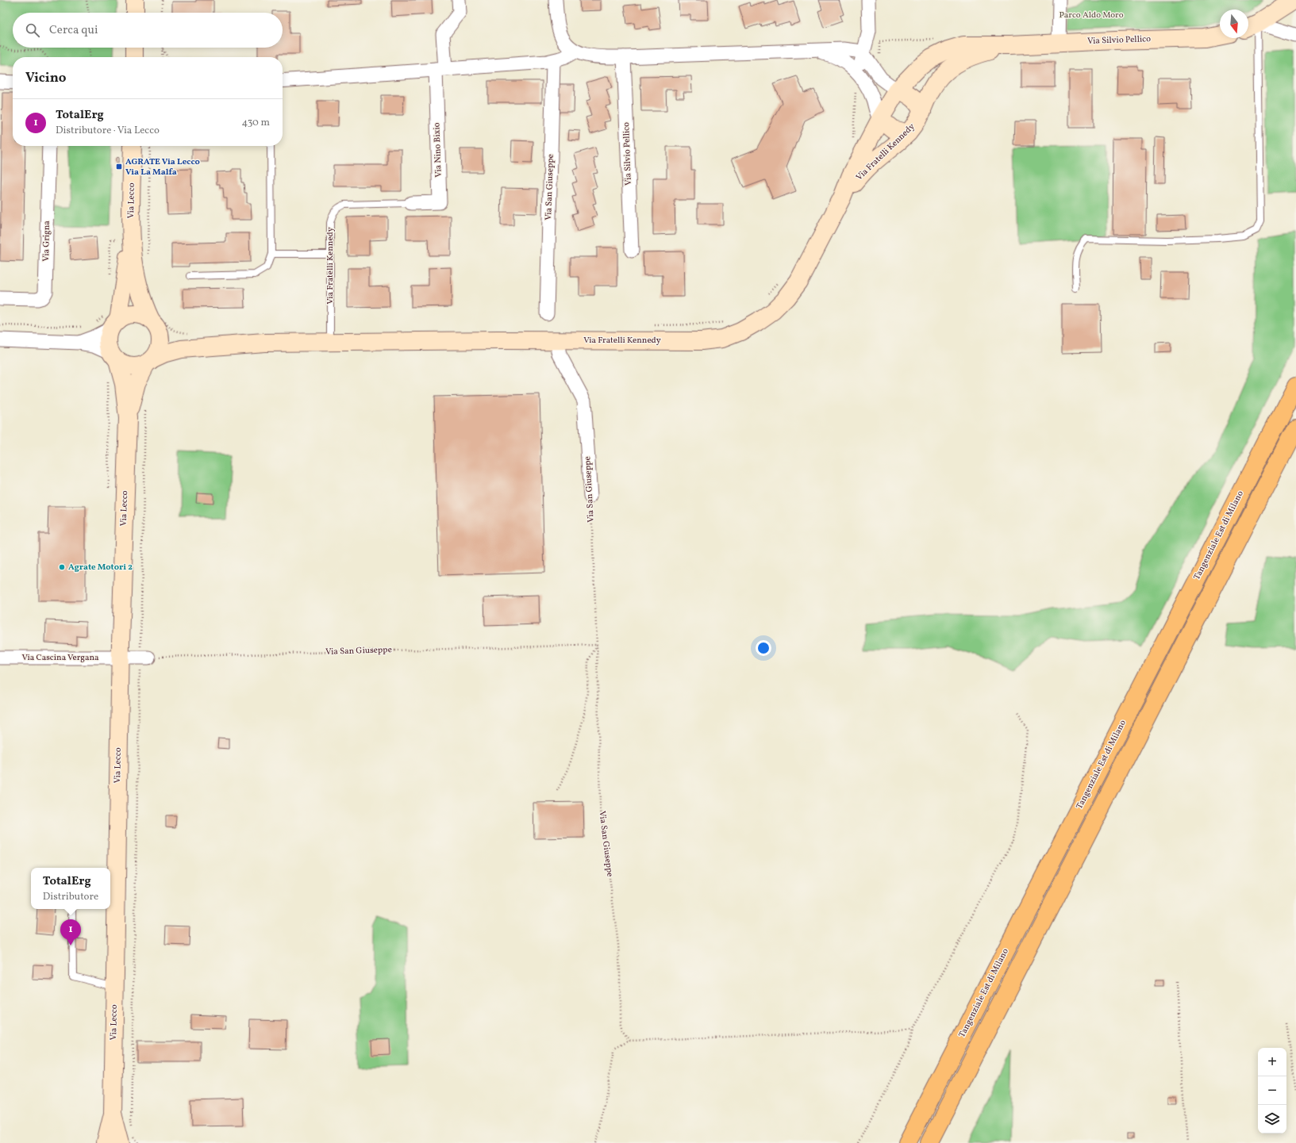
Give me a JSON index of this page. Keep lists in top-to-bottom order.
{
  "streets": {
    "highway": ["Tangenziale Est di Milano"],
    "street": [
      "Via Silvio Pellico",
      "Via Nino Bixio",
      "Via Fratelli Kennedy",
      "Via San Giuseppe",
      "Via Lecco",
      "Via Grigna",
      "Via Cascina Vergana"
    ]
  },
  "crossings": [
    ["Via Silvio Pellico", "Via Fratelli Kennedy"],
    ["Via Nino Bixio", "Via Fratelli Kennedy"],
    ["Via Fratelli Kennedy", "Via San Giuseppe"],
    ["Via Fratelli Kennedy", "Via Lecco"],
    ["Via Lecco", "Via Cascina Vergana"]
  ],
  "parks": ["Parco Aldo Moro"],
  "places": {
    "transit": ["AGRATE Via Lecco Via La Malfa"],
    "other": ["Agrate Motori 2"]
  },
  "north": "bottom",
  "page": {
    "search": "Cerca qui",
    "heading": "Vicino",
    "list": [
      {
        "mark": "1",
        "name": "TotalErg",
        "note": "Distributore · Via Lecco",
        "value": "430 m"
      }
    ],
    "popup": ["TotalErg", "Distributore"],
    "pins": "1",
    "map_buttons": ["+", "−"]
  }
}
